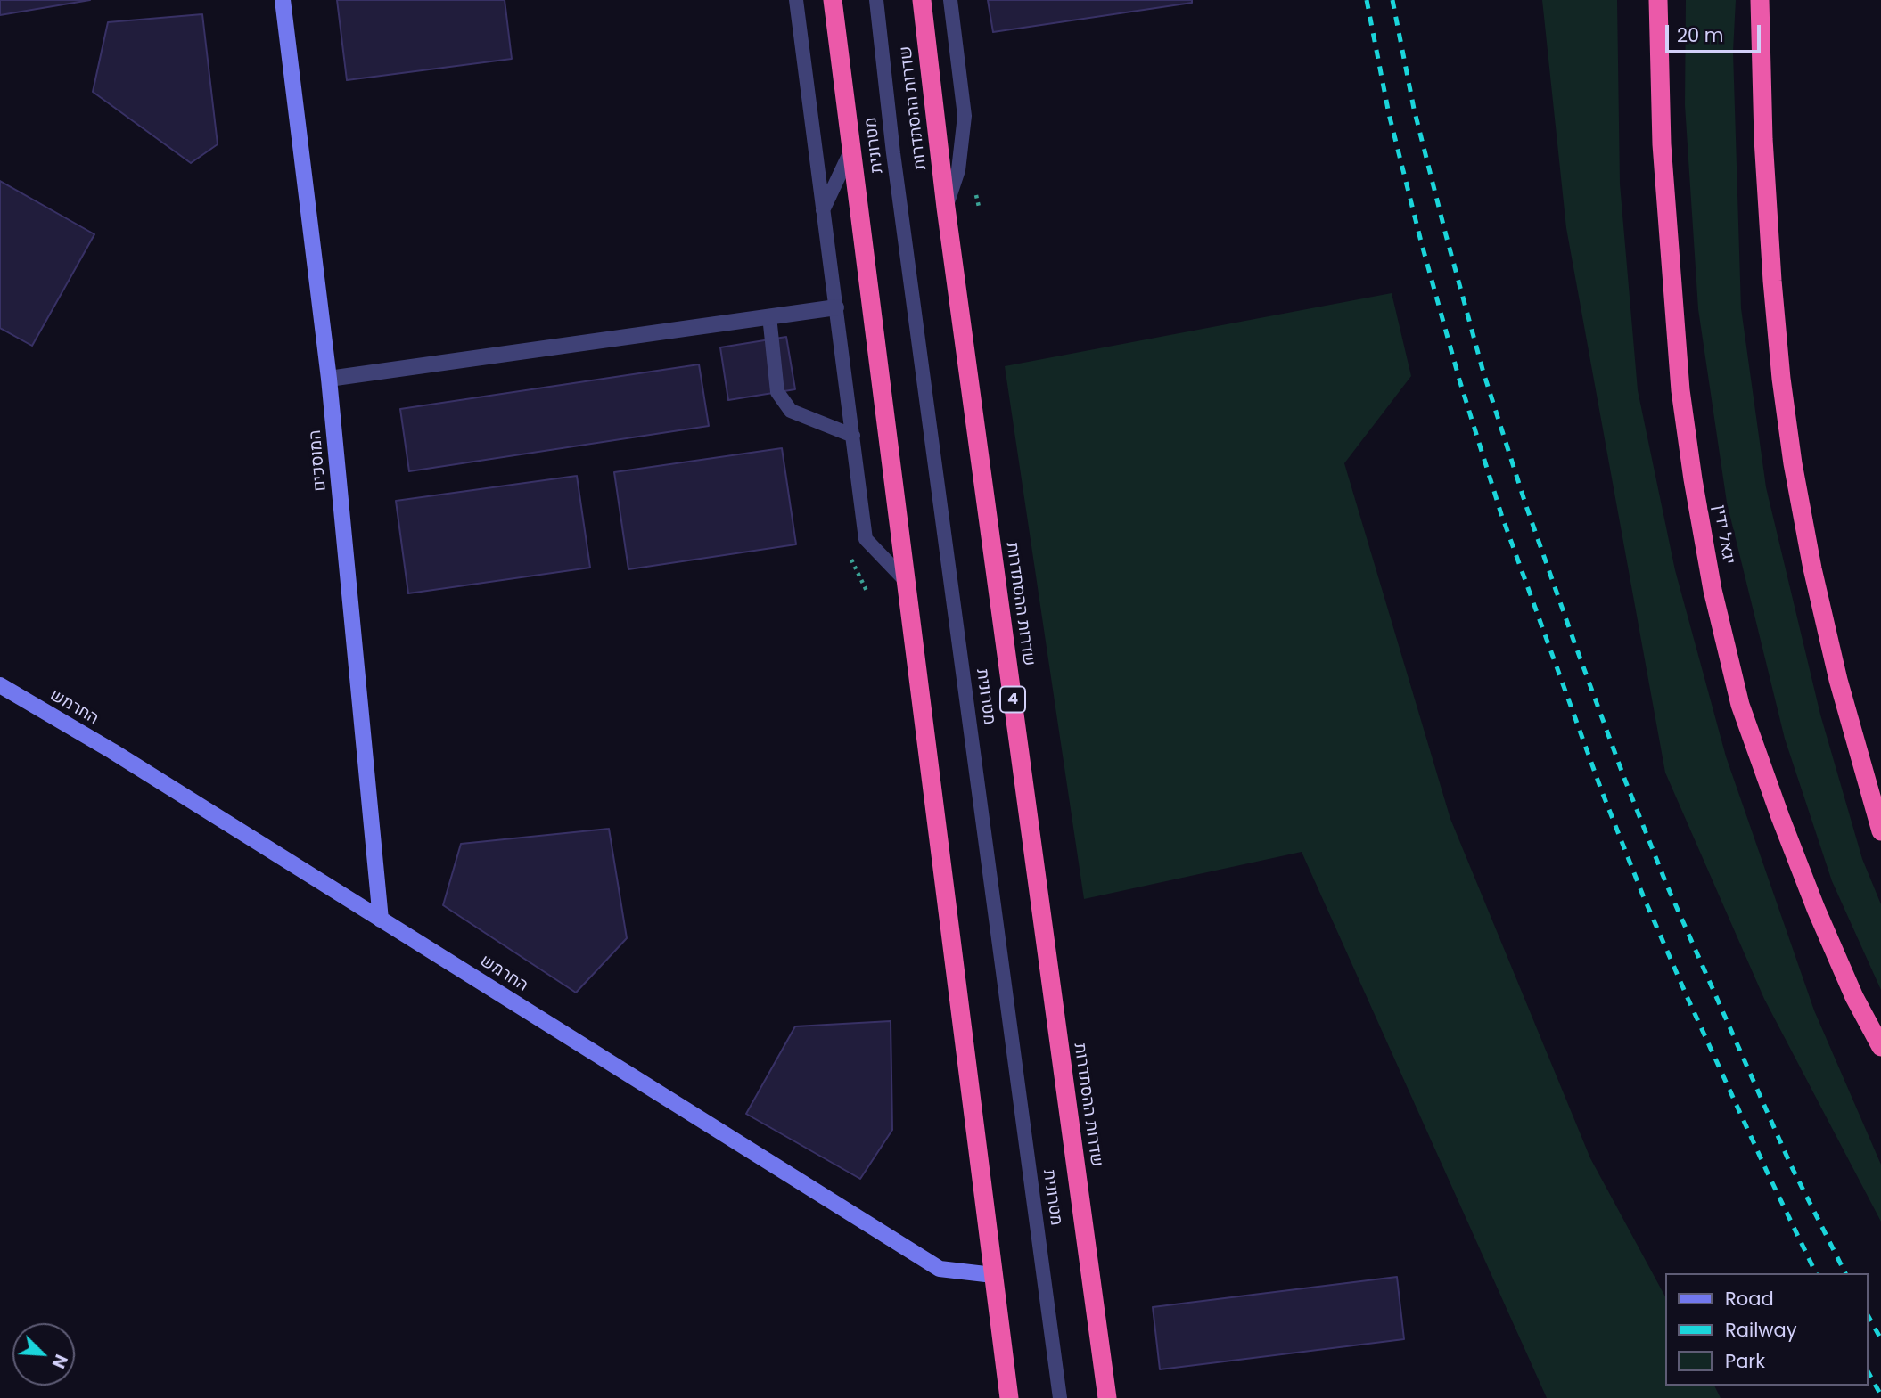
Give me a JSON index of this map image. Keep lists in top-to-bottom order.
{
  "streets": {
    "highway": ["שדרות ההסתדרות", "יגאל ידין", "4"],
    "street": ["המוסכים", "החרמש"],
    "lane": ["מטרונית"]
  },
  "crossings": [
    ["המוסכים", "החרמש"]
  ],
  "legend": ["Road", "Railway", "Park"],
  "scale_bar": "20 m",
  "north": "bottom right"
}
